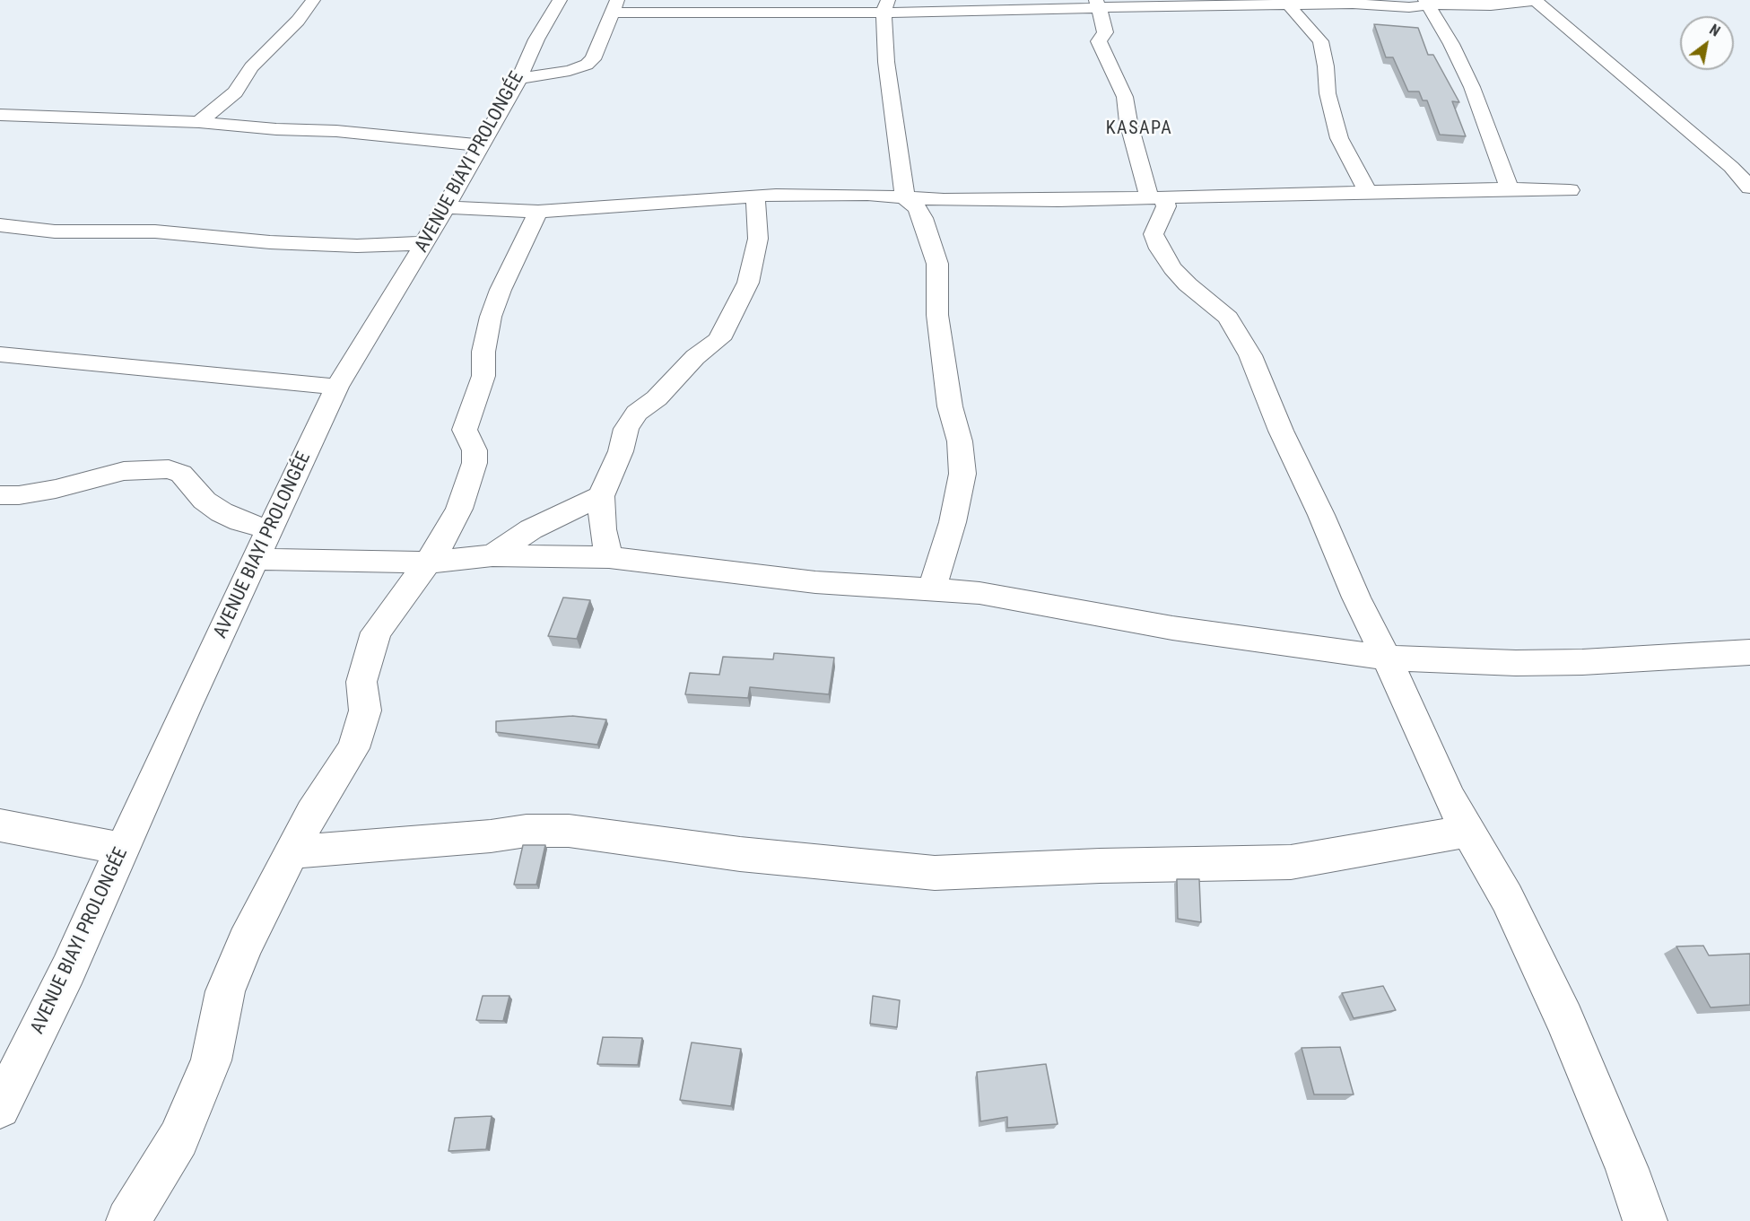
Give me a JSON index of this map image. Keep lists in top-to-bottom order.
{
  "streets": {
    "street": ["AVENUE BIAYI PROLONGÉE"]
  },
  "districts": ["KASAPA"],
  "north": "top right"
}
